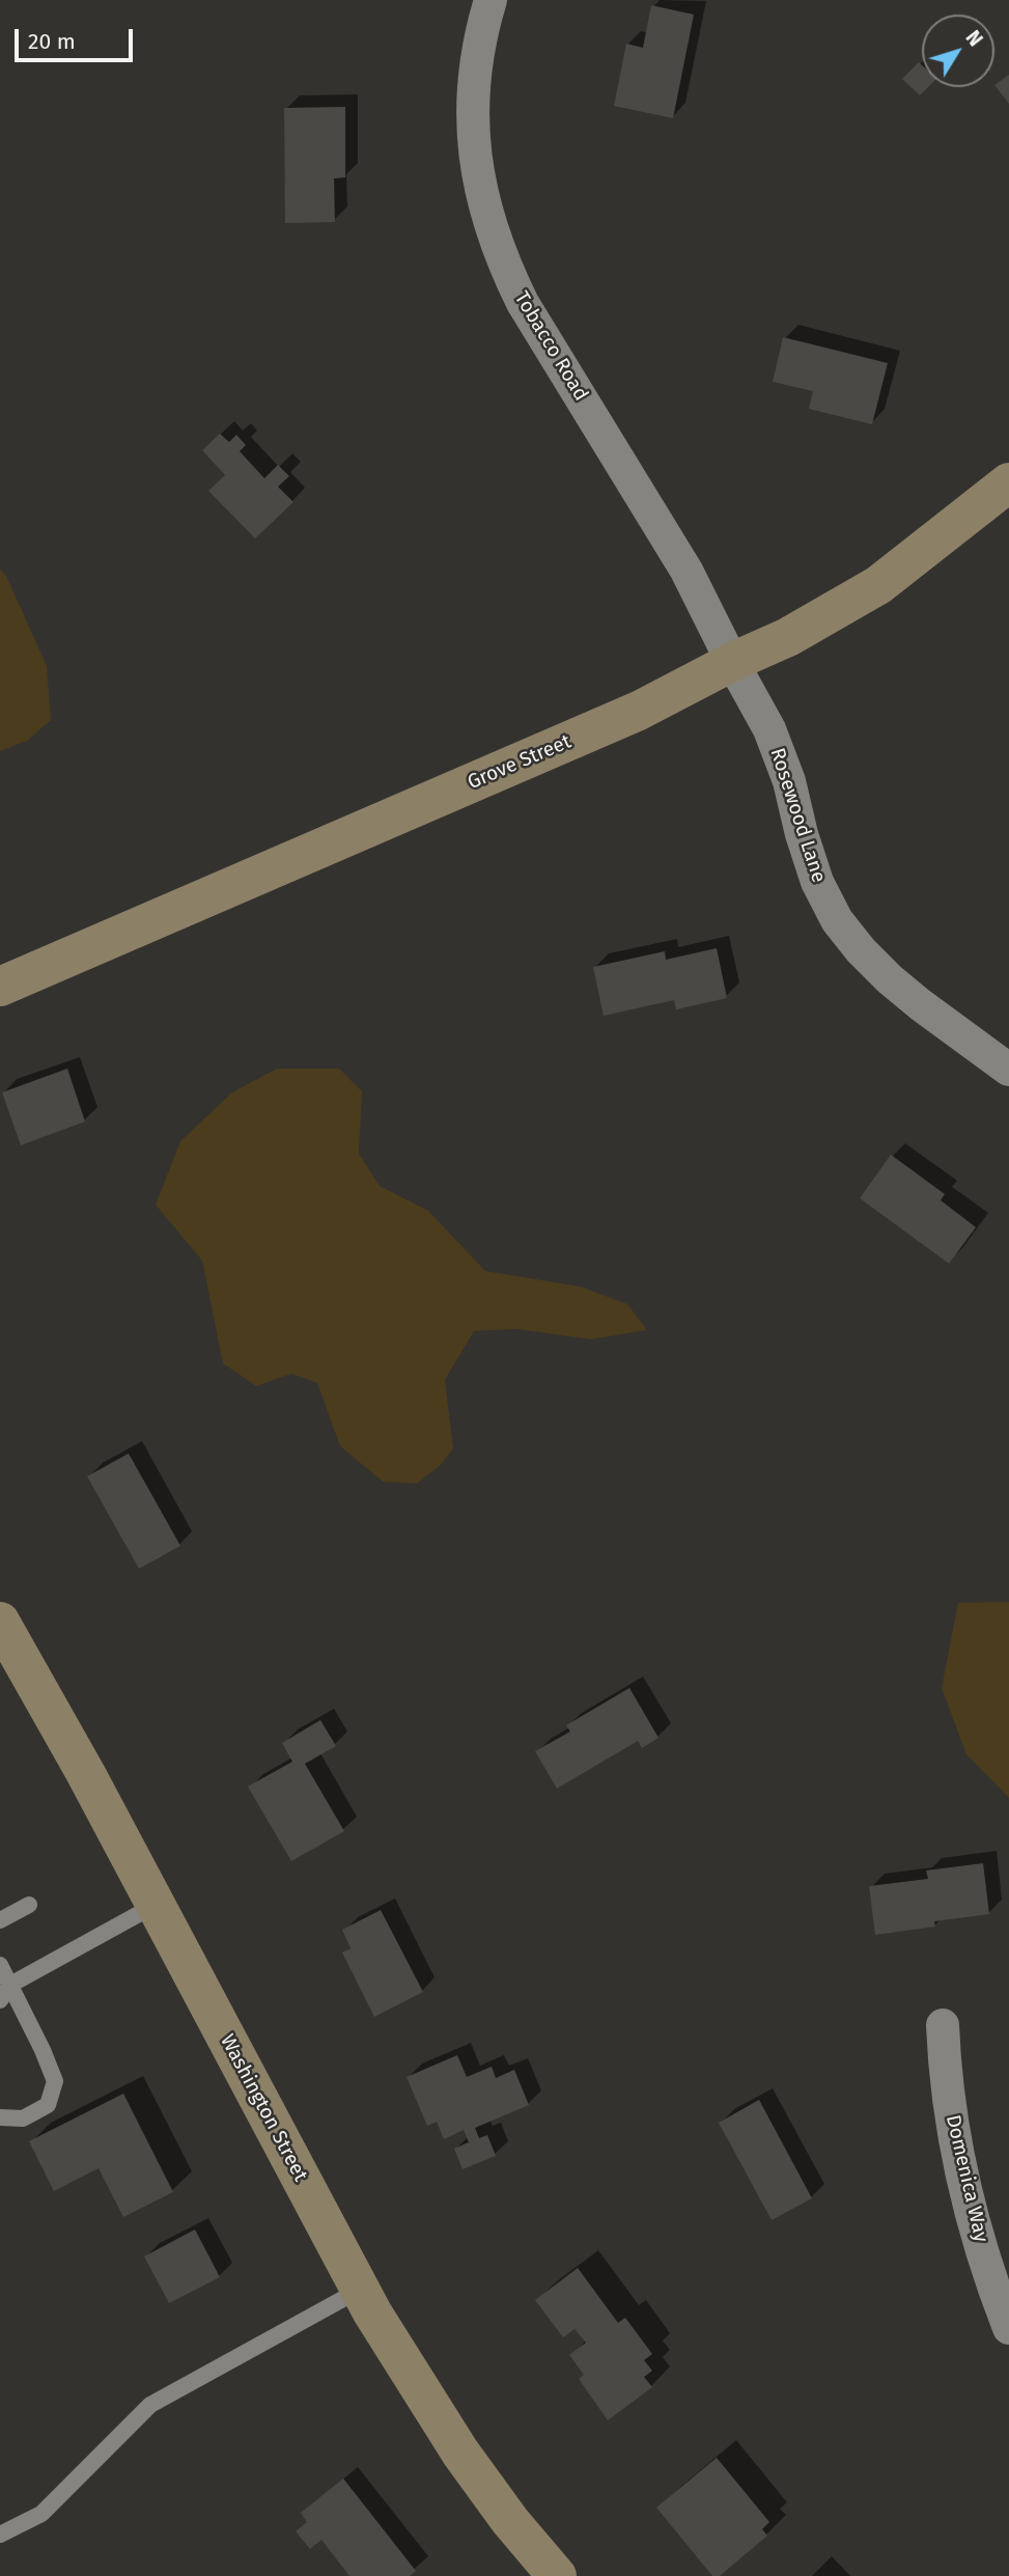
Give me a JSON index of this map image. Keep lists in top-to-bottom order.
{
  "streets": {
    "main road": ["Grove Street", "Washington Street"],
    "street": ["Tobacco Road", "Rosewood Lane", "Domenica Way"]
  },
  "crossings": [
    ["Tobacco Road", "Grove Street"],
    ["Tobacco Road", "Rosewood Lane"],
    ["Grove Street", "Rosewood Lane"]
  ],
  "scale_bar": "20 m",
  "north": "top right"
}
